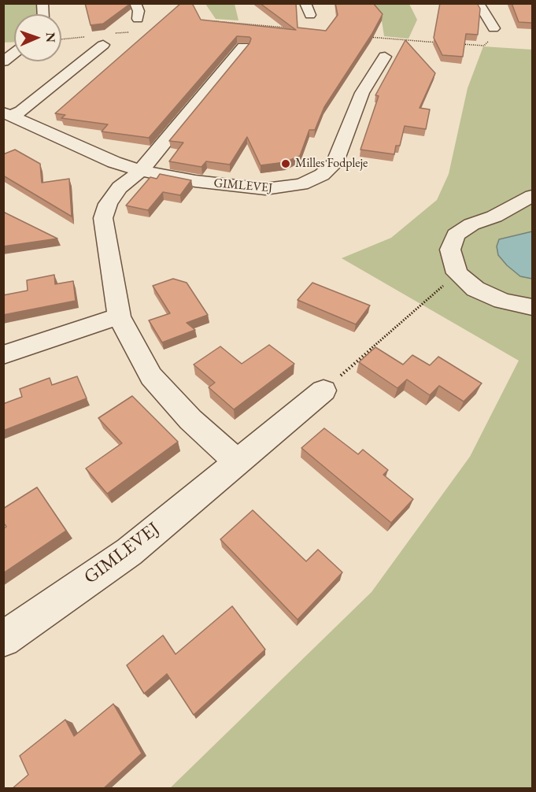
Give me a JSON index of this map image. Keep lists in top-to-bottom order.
{
  "streets": {
    "street": ["GIMLEVEJ"]
  },
  "places": ["Milles Fodpleje"],
  "north": "right"
}
